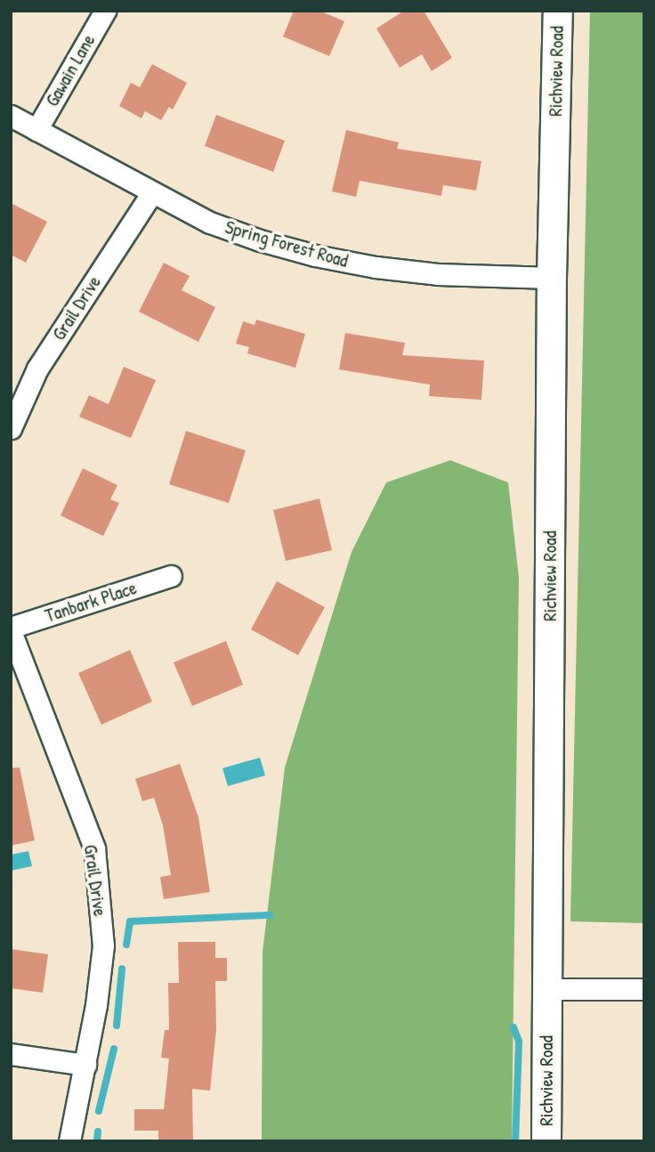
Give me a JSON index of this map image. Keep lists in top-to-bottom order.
{
  "streets": {
    "street": [
      "Gawain Lane",
      "Richview Road",
      "Spring Forest Road",
      "Grail Drive",
      "Tanbark Place"
    ]
  },
  "crossings": [
    ["Gawain Lane", "Spring Forest Road"],
    ["Richview Road", "Spring Forest Road"],
    ["Spring Forest Road", "Grail Drive"],
    ["Grail Drive", "Tanbark Place"]
  ]
}
